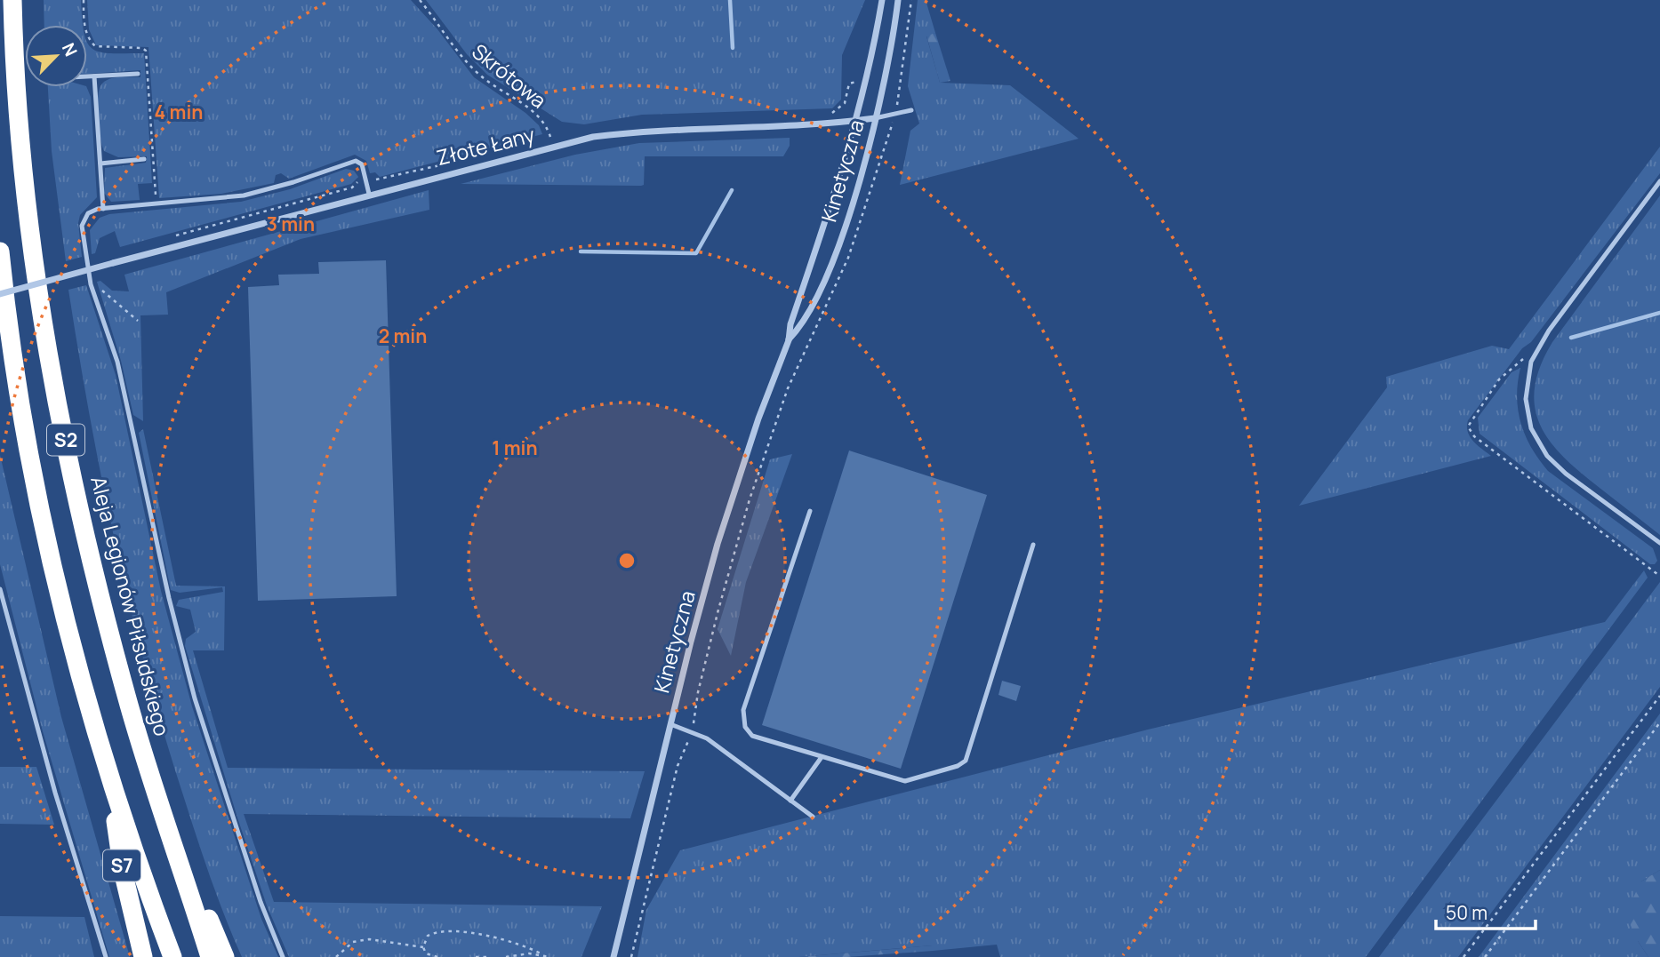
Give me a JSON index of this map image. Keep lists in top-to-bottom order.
{
  "streets": {
    "highway": ["S2", "Aleja Legionów Piłsudskiego", "S7"],
    "street": ["Złote Łany", "Kinetyczna"],
    "path": ["Skrótowa"]
  },
  "crossings": [
    ["Skrótowa", "Złote Łany"],
    ["Złote Łany", "Kinetyczna"],
    ["S2", "S7"]
  ],
  "scale_bar": "50 m",
  "north": "top right",
  "rings": [
    "4 min",
    "3 min",
    "2 min",
    "1 min"
  ]
}
